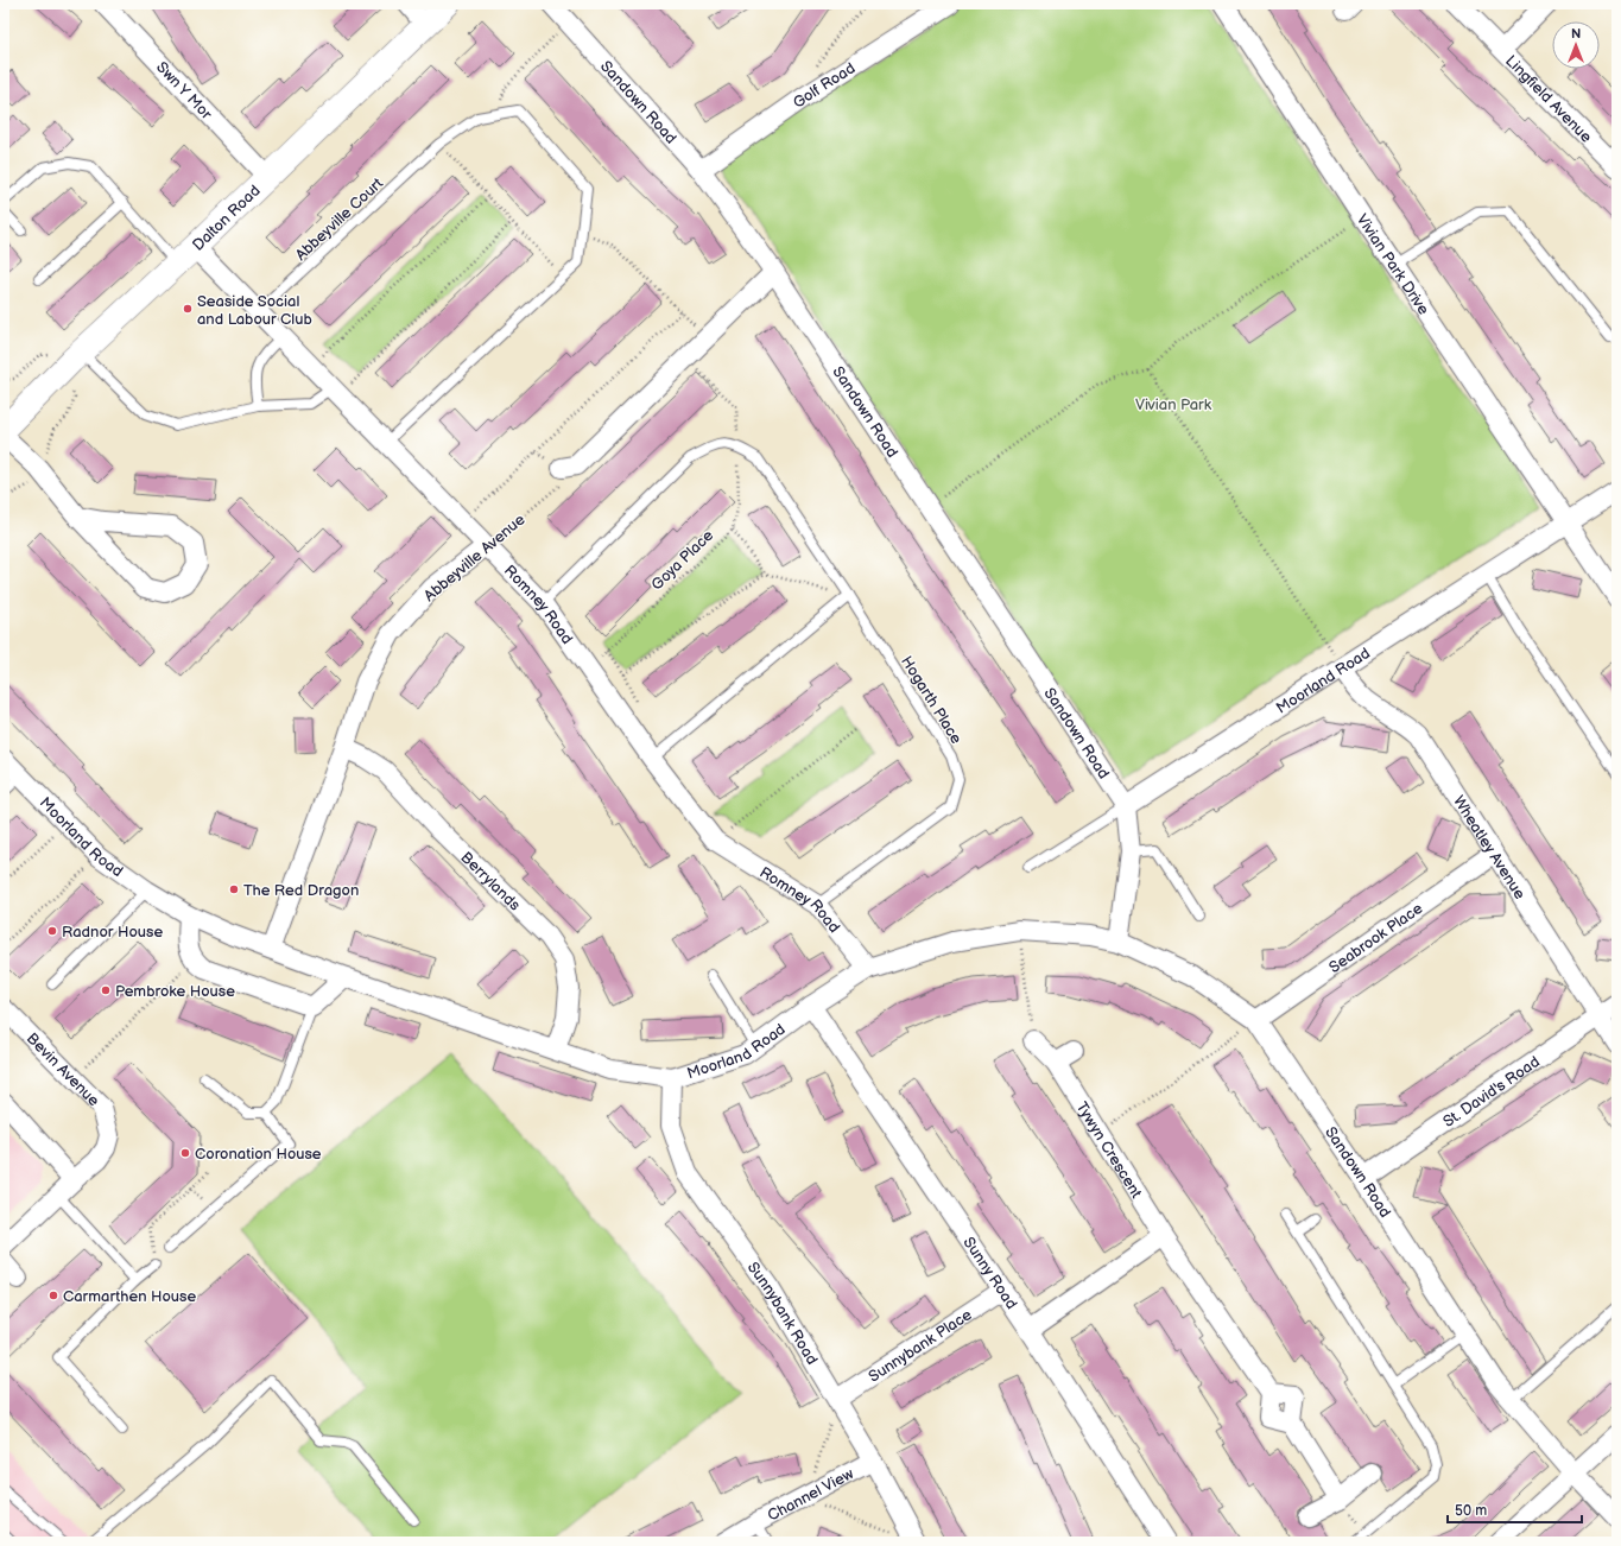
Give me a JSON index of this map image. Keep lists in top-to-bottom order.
{
  "streets": {
    "street": [
      "Golf Road",
      "Swn Y Mor",
      "Lingfield Avenue",
      "Sandown Road",
      "Dalton Road",
      "Vivian Park Drive",
      "Abbeyville Avenue",
      "Romney Road",
      "Moorland Road",
      "Wheatley Avenue",
      "Berrylands",
      "Seabrook Place",
      "Bevin Avenue",
      "St. David's Road",
      "Tywyn Crescent",
      "Sunny Road",
      "Sunnybank Road",
      "Sunnybank Place",
      "Channel View"
    ],
    "lane": ["Abbeyville Court", "Hogarth Place"],
    "path": ["Goya Place"]
  },
  "crossings": [
    ["Golf Road", "Sandown Road"],
    ["Swn Y Mor", "Dalton Road"],
    ["Sandown Road", "Moorland Road"],
    ["Sandown Road", "Seabrook Place"],
    ["Sandown Road", "St. David's Road"],
    ["Dalton Road", "Romney Road"],
    ["Abbeyville Court", "Romney Road"],
    ["Vivian Park Drive", "Moorland Road"],
    ["Abbeyville Avenue", "Romney Road"],
    ["Abbeyville Avenue", "Moorland Road"],
    ["Abbeyville Avenue", "Berrylands"],
    ["Goya Place", "Romney Road"],
    ["Romney Road", "Moorland Road"],
    ["Romney Road", "Hogarth Place"],
    ["Moorland Road", "Wheatley Avenue"],
    ["Moorland Road", "Berrylands"],
    ["Moorland Road", "Sunny Road"],
    ["Moorland Road", "Sunnybank Road"],
    ["Wheatley Avenue", "Seabrook Place"],
    ["Wheatley Avenue", "St. David's Road"],
    ["Sunny Road", "Sunnybank Place"],
    ["Sunnybank Road", "Sunnybank Place"],
    ["Sunnybank Road", "Channel View"]
  ],
  "parks": ["Vivian Park"],
  "places": [
    "Seaside Social and Labour Club",
    "The Red Dragon",
    "Radnor House",
    "Pembroke House",
    "Coronation House",
    "Carmarthen House"
  ],
  "scale_bar": "50 m",
  "north": "top"
}
